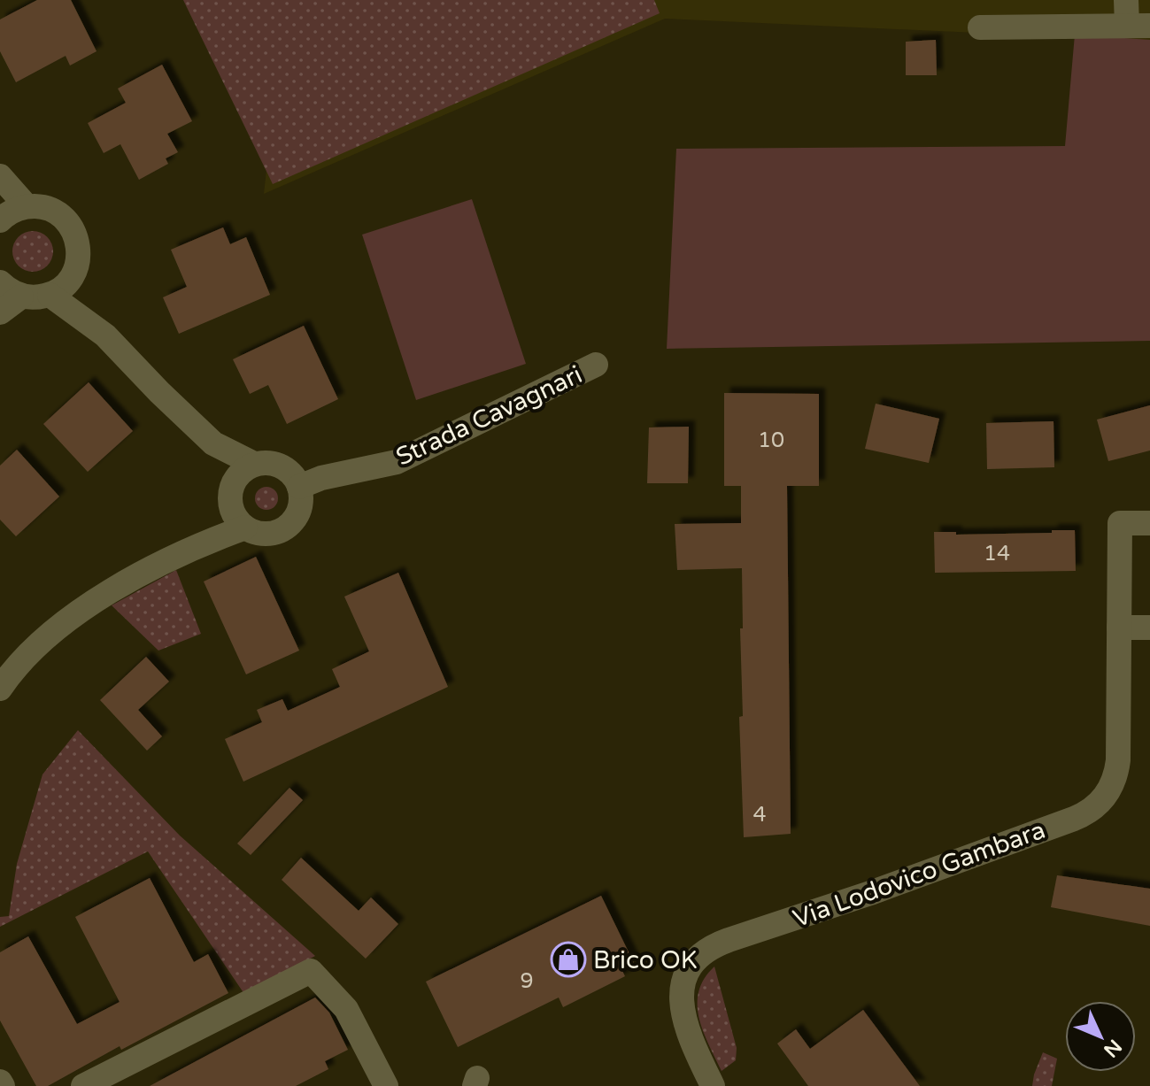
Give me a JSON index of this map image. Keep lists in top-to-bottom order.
{
  "streets": {
    "street": ["Strada Cavagnari", "Via Lodovico Gambara"]
  },
  "places": {
    "shop": ["Brico OK"]
  },
  "house_numbers": [
    "10",
    "14",
    "4",
    "9"
  ],
  "north": "bottom right"
}
